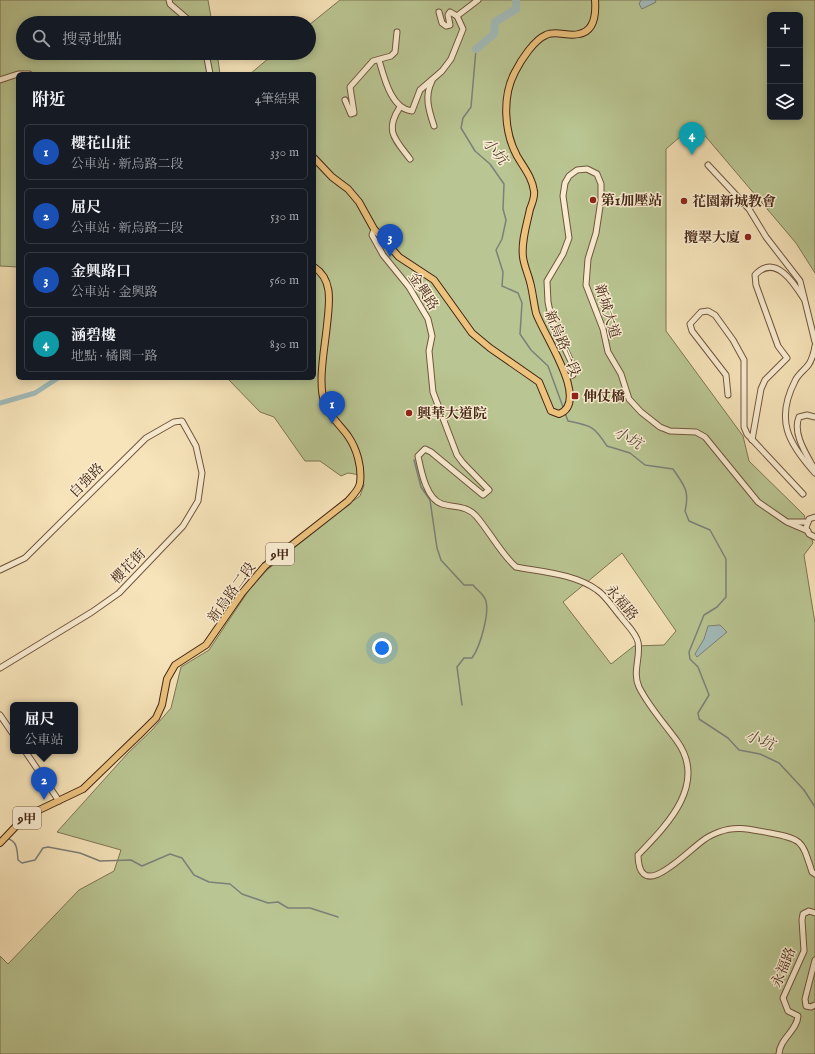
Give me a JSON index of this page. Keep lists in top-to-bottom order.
{
  "streets": {
    "main road": ["新烏路一段", "9甲", "新烏路二段"],
    "street": [
      "金興路",
      "新城大道",
      "自強路",
      "櫻花街",
      "永福路"
    ]
  },
  "crossings": [
    ["金興路", "新烏路一段"],
    ["金興路", "永福路"],
    ["新城大道", "新烏路一段"],
    ["自強路", "櫻花街"]
  ],
  "water": ["小坑"],
  "places": {
    "other": [
      "第1加壓站",
      "花園新城教會",
      "攬翠大廈",
      "興華大道院"
    ],
    "transit": ["伸仗橋"]
  },
  "page": {
    "map_buttons": ["+", "−"],
    "search": "搜尋地點",
    "heading": ["附近", "4筆結果"],
    "pins": [
      "4",
      "3",
      "1",
      "2"
    ],
    "list": [
      {
        "mark": "1",
        "name": "櫻花山莊",
        "note": "公車站 · 新烏路二段",
        "value": "330 m"
      },
      {
        "mark": "2",
        "name": "屈尺",
        "note": "公車站 · 新烏路二段",
        "value": "530 m"
      },
      {
        "mark": "3",
        "name": "金興路口",
        "note": "公車站 · 金興路",
        "value": "560 m"
      },
      {
        "mark": "4",
        "name": "涵碧樓",
        "note": "地點 · 橘園一路",
        "value": "830 m"
      }
    ],
    "popup": ["屈尺", "公車站"]
  }
}
